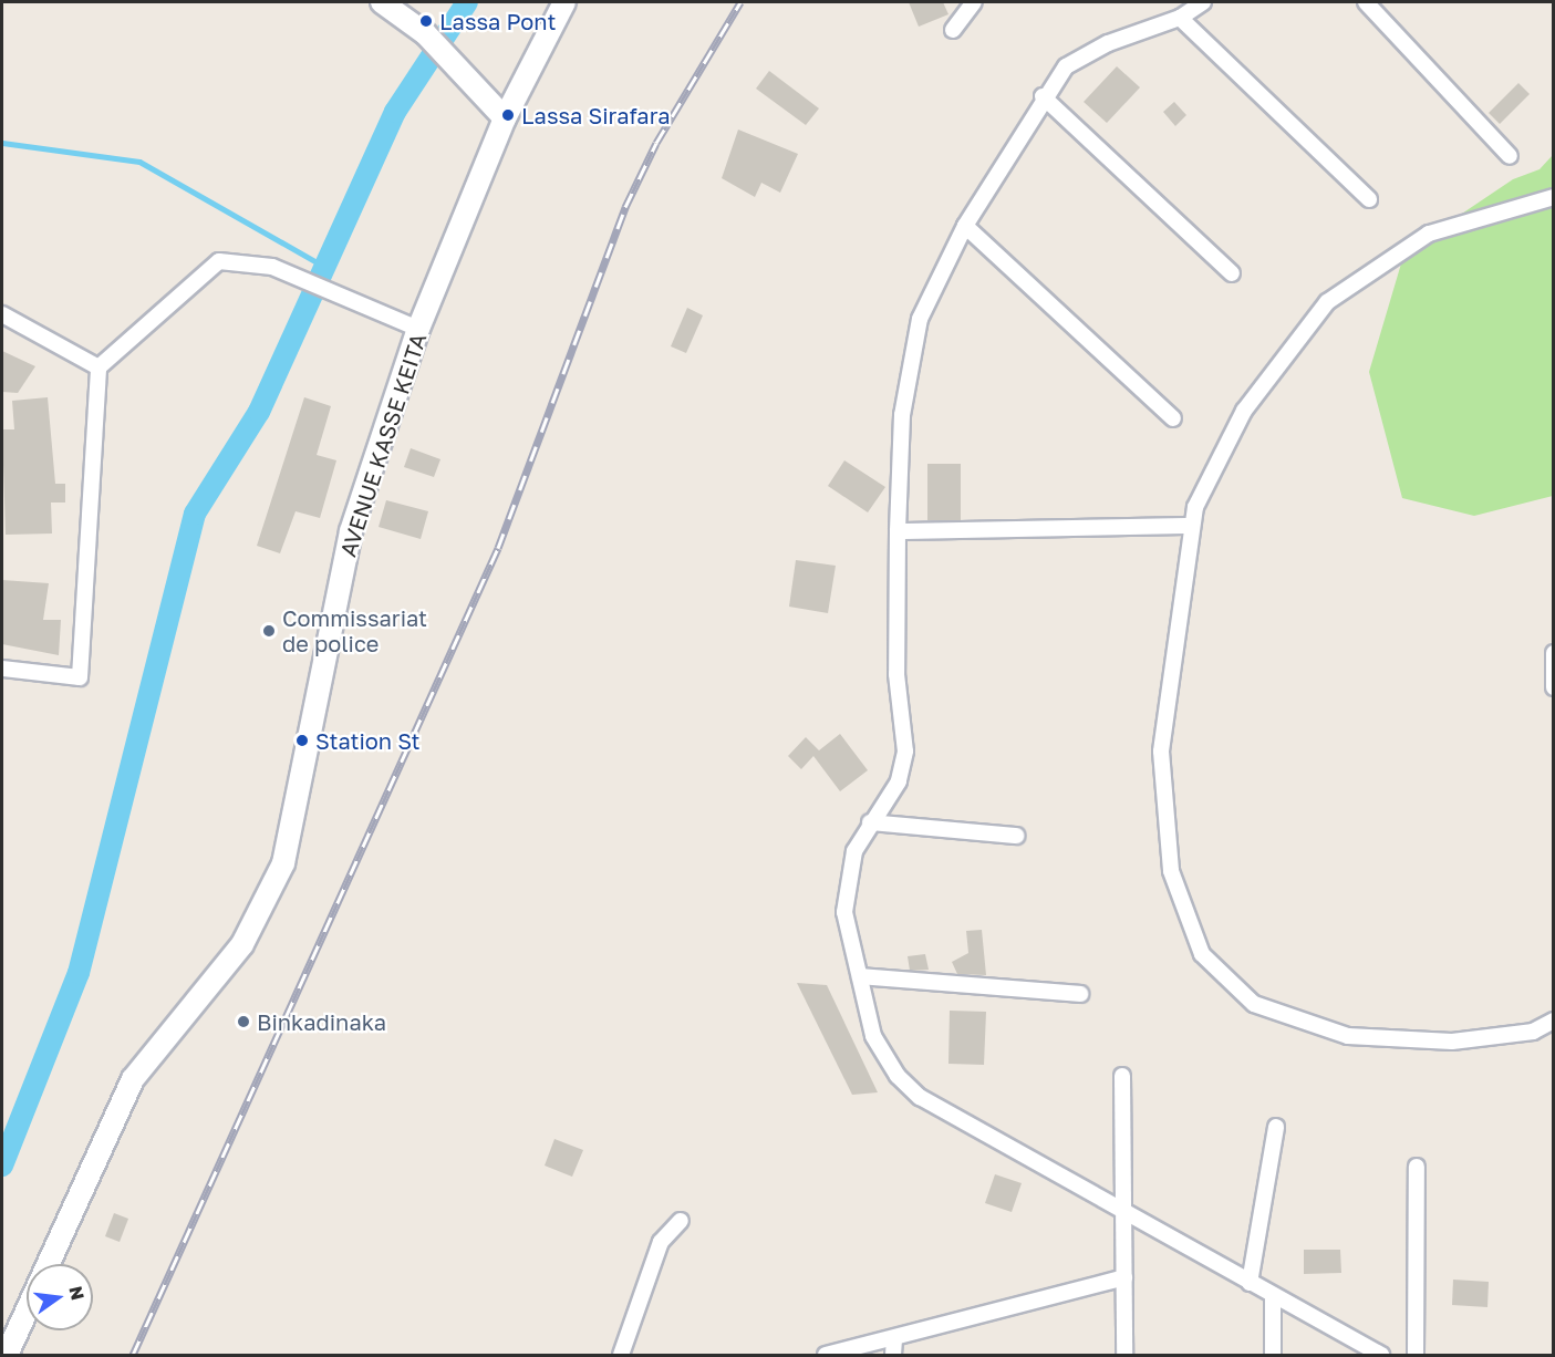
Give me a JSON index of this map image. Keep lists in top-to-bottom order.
{
  "streets": {
    "main road": ["AVENUE KASSE KEITA"]
  },
  "places": [
    "Lassa Pont",
    "Lassa Sirafara",
    "Commissariat de police",
    "Station St",
    "Binkadinaka"
  ],
  "north": "right"
}
